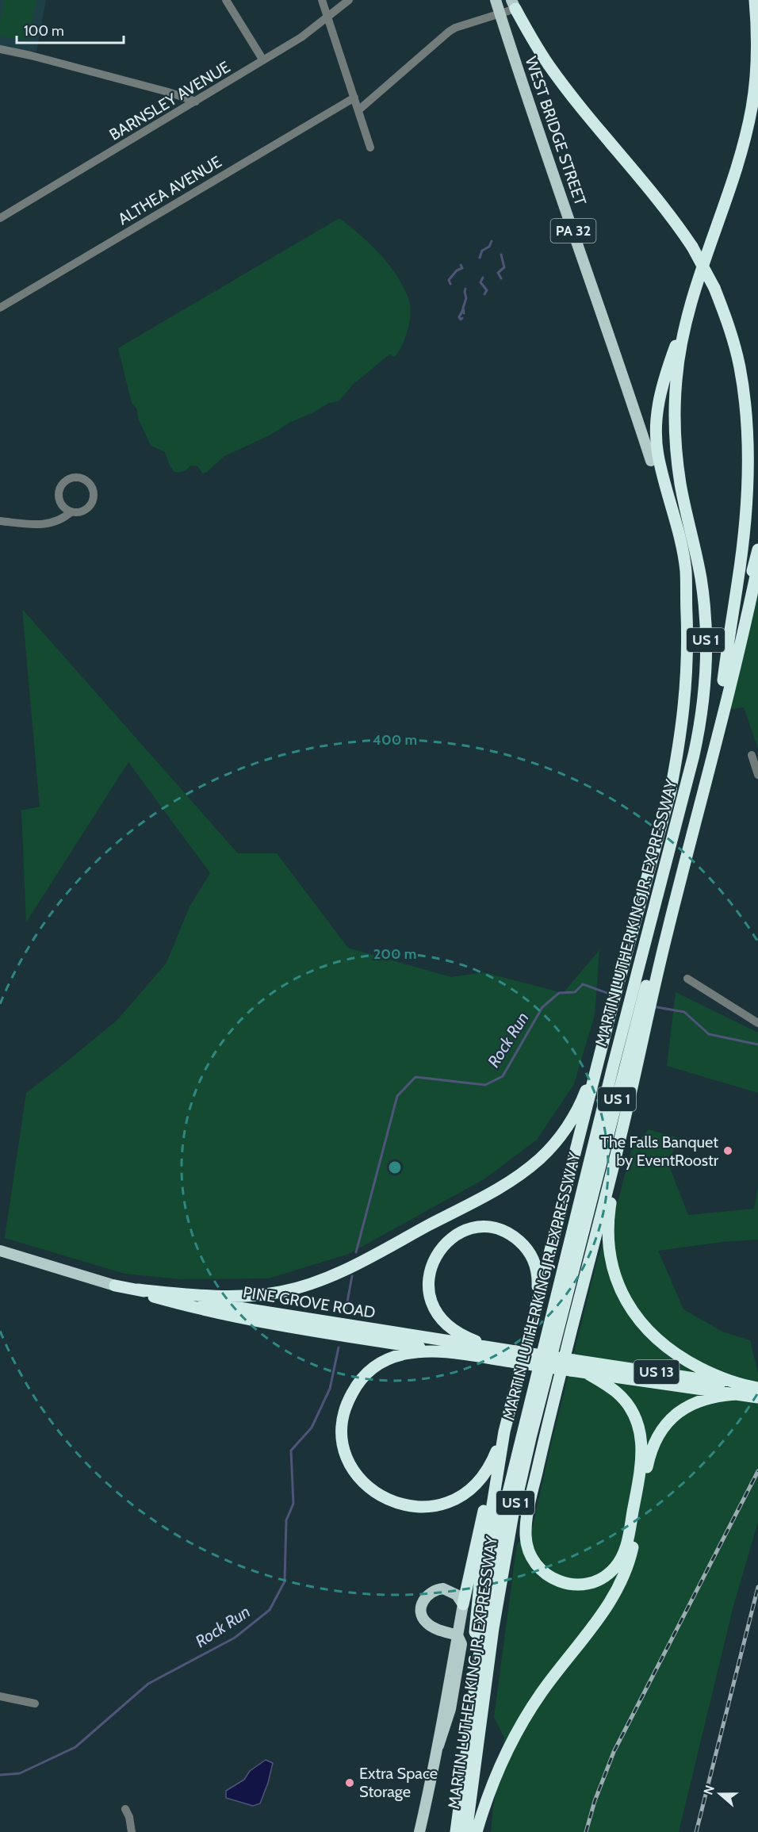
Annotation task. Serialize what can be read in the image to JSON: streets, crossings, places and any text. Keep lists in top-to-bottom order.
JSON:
{
  "streets": {
    "highway": [
      "US 1",
      "MARTIN LUTHER KING JR. EXPRESSWAY",
      "PINE GROVE ROAD",
      "US 13"
    ],
    "main road": ["WEST BRIDGE STREET", "PA 32"],
    "street": ["BARNSLEY AVENUE", "ALTHEA AVENUE"]
  },
  "crossings": [
    ["PINE GROVE ROAD", "US 13"]
  ],
  "water": ["Rock Run"],
  "places": ["The Falls Banquet by EventRoostr", "Extra Space Storage"],
  "scale_bar": "100 m",
  "north": "left",
  "rings": ["400 m", "200 m"]
}
